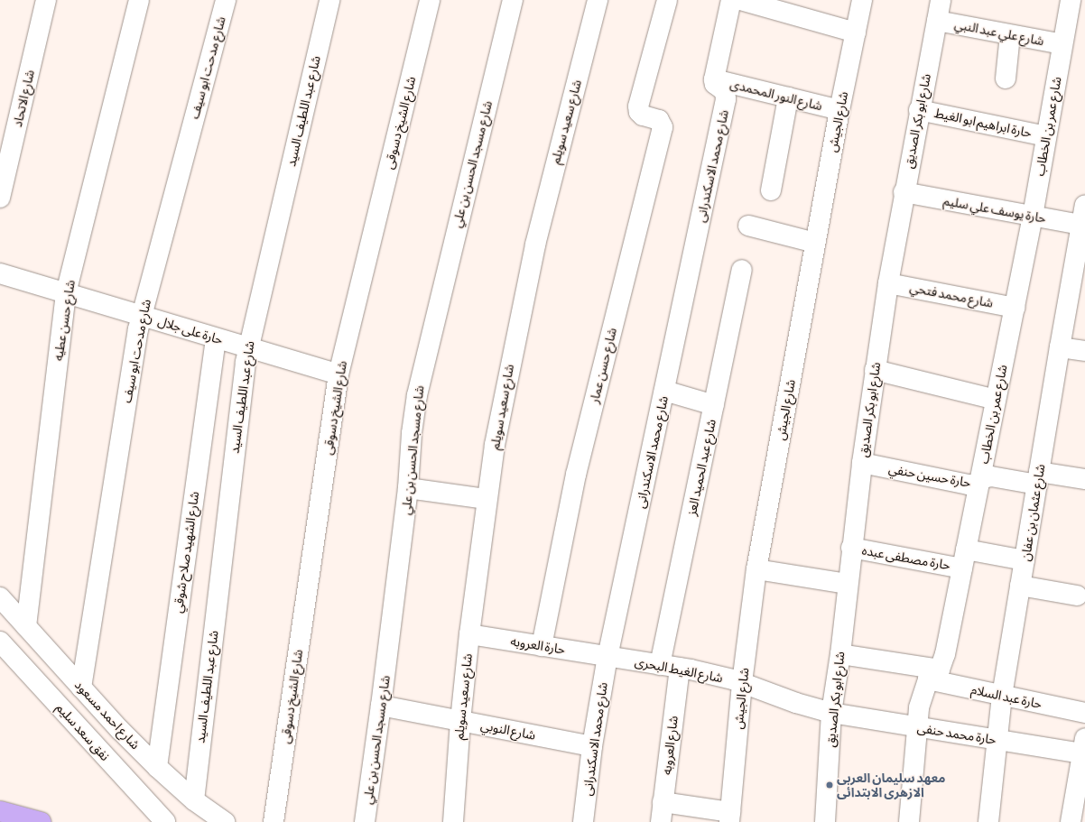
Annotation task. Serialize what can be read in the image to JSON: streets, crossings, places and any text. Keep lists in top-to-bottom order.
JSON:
{
  "streets": {
    "street": [
      "شارع علي عبد النبي",
      "شارع مدحت ابو سيف",
      "شارع النور المحمدى",
      "شارع الاتحاد",
      "شارع عبد اللطيف السيد",
      "شارع ابو بكر الصديق",
      "شارع سعيد سويلم",
      "شارع الجيش",
      "شارع الشيخ دسوقى",
      "حارة ابراهيم ابو الغيط",
      "شارع عمر بن الخطاب",
      "شارع مسجد الحسن بن علي",
      "شارع محمد الاسكندرانى",
      "حارة يوسف علي سليم",
      "شارع محمد فتحي",
      "شارع حسن عطيه",
      "حارة على جلال",
      "شارع حسن عمار",
      "شارع عبد الحميد العز",
      "حارة حسين حنفي",
      "شارع عثمان بن عفان",
      "شارع الشهيد صلاح شوقي",
      "حارة مصطفى عبده",
      "حارة العروبه",
      "شارع الغيط البحرى",
      "حارة عبد السلام",
      "شارع احمد مسعود",
      "شارع النوبي",
      "نفق سعد سليم",
      "حارة محمد حنفى",
      "شارع العروبه"
    ]
  },
  "crossings": [
    ["شارع علي عبد النبي", "شارع ابو بكر الصديق"],
    ["شارع علي عبد النبي", "شارع عمر بن الخطاب"],
    ["شارع مدحت ابو سيف", "حارة على جلال"],
    ["شارع مدحت ابو سيف", "شارع احمد مسعود"],
    ["شارع النور المحمدى", "شارع الجيش"],
    ["شارع النور المحمدى", "شارع محمد الاسكندرانى"],
    ["شارع عبد اللطيف السيد", "حارة على جلال"],
    ["شارع عبد اللطيف السيد", "شارع احمد مسعود"],
    ["شارع ابو بكر الصديق", "حارة ابراهيم ابو الغيط"],
    ["شارع ابو بكر الصديق", "حارة يوسف علي سليم"],
    ["شارع ابو بكر الصديق", "شارع محمد فتحي"],
    ["شارع ابو بكر الصديق", "حارة حسين حنفي"],
    ["شارع ابو بكر الصديق", "حارة مصطفى عبده"],
    ["شارع ابو بكر الصديق", "شارع الغيط البحرى"],
    ["شارع ابو بكر الصديق", "حارة عبد السلام"],
    ["شارع ابو بكر الصديق", "حارة محمد حنفى"],
    ["شارع سعيد سويلم", "حارة العروبه"],
    ["شارع سعيد سويلم", "شارع النوبي"],
    ["شارع الجيش", "شارع الغيط البحرى"],
    ["شارع الشيخ دسوقى", "حارة على جلال"],
    ["حارة ابراهيم ابو الغيط", "شارع عمر بن الخطاب"],
    ["شارع عمر بن الخطاب", "حارة يوسف علي سليم"],
    ["شارع عمر بن الخطاب", "شارع محمد فتحي"],
    ["شارع عمر بن الخطاب", "حارة حسين حنفي"],
    ["شارع عمر بن الخطاب", "حارة مصطفى عبده"],
    ["شارع عمر بن الخطاب", "حارة عبد السلام"],
    ["شارع عمر بن الخطاب", "حارة محمد حنفى"],
    ["شارع مسجد الحسن بن علي", "شارع النوبي"],
    ["شارع محمد الاسكندرانى", "حارة العروبه"],
    ["شارع محمد الاسكندرانى", "شارع الغيط البحرى"],
    ["شارع محمد الاسكندرانى", "شارع النوبي"],
    ["حارة يوسف علي سليم", "شارع عثمان بن عفان"],
    ["شارع حسن عطيه", "حارة على جلال"],
    ["شارع حسن عطيه", "شارع احمد مسعود"],
    ["حارة على جلال", "شارع الشهيد صلاح شوقي"],
    ["شارع حسن عمار", "حارة العروبه"],
    ["شارع عبد الحميد العز", "شارع الغيط البحرى"],
    ["حارة حسين حنفي", "شارع عثمان بن عفان"],
    ["شارع عثمان بن عفان", "حارة مصطفى عبده"],
    ["شارع عثمان بن عفان", "حارة عبد السلام"],
    ["شارع عثمان بن عفان", "حارة محمد حنفى"],
    ["شارع الشهيد صلاح شوقي", "شارع احمد مسعود"],
    ["حارة العروبه", "شارع الغيط البحرى"],
    ["شارع الغيط البحرى", "حارة محمد حنفى"],
    ["شارع الغيط البحرى", "شارع العروبه"]
  ],
  "places": ["معهد سليمان العربى الازهرى الابتدائى"]
}
